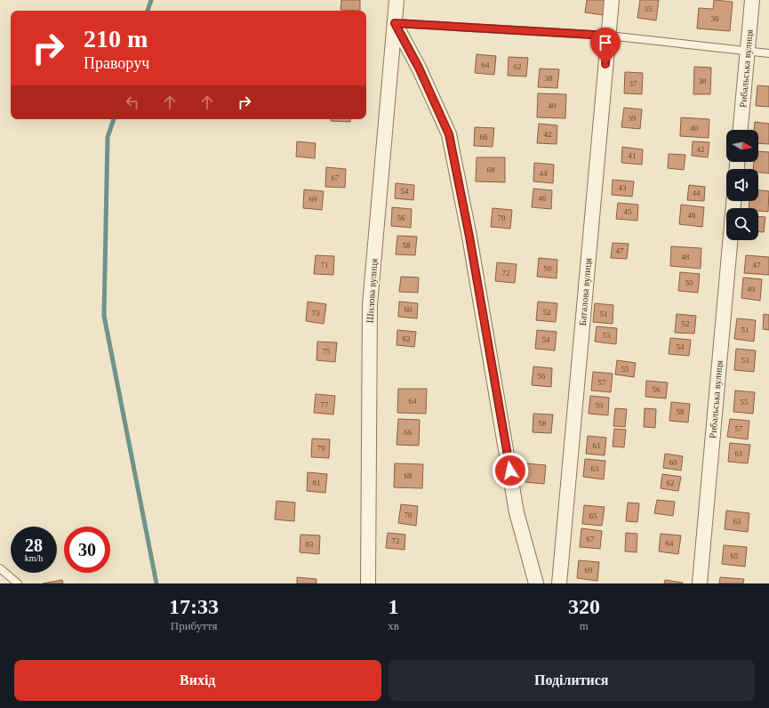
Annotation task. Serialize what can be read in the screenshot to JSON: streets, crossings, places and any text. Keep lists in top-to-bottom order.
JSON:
{
  "streets": {
    "street": ["Рибальська вулиця", "Шилова вулиця", "Баталова вулиця"]
  },
  "house_numbers": [
    "35",
    "36",
    "64",
    "62",
    "38",
    "38",
    "37",
    "40",
    "39",
    "40",
    "42",
    "66",
    "42",
    "41",
    "68",
    "44",
    "67",
    "43",
    "54",
    "44",
    "46",
    "69",
    "45",
    "46",
    "56",
    "70",
    "58",
    "47",
    "48",
    "71",
    "47",
    "50",
    "72",
    "50",
    "49",
    "60",
    "52",
    "73",
    "51",
    "52",
    "51",
    "53",
    "62",
    "54",
    "54",
    "75",
    "53",
    "55",
    "56",
    "57",
    "56",
    "64",
    "55",
    "77",
    "59",
    "58",
    "58",
    "57",
    "66",
    "61",
    "79",
    "61",
    "60",
    "63",
    "68",
    "81",
    "62",
    "70",
    "65",
    "63",
    "67",
    "72",
    "64",
    "83",
    "65",
    "69"
  ],
  "north": "right",
  "page": {
    "turn": ["210 m", "Праворуч"],
    "speed": "28 km/h",
    "limit": "30",
    "eta": [
      "17:33",
      "Прибуття",
      "1",
      "хв",
      "320",
      "m"
    ],
    "buttons": ["Вихід", "Поділитися"]
  }
}
